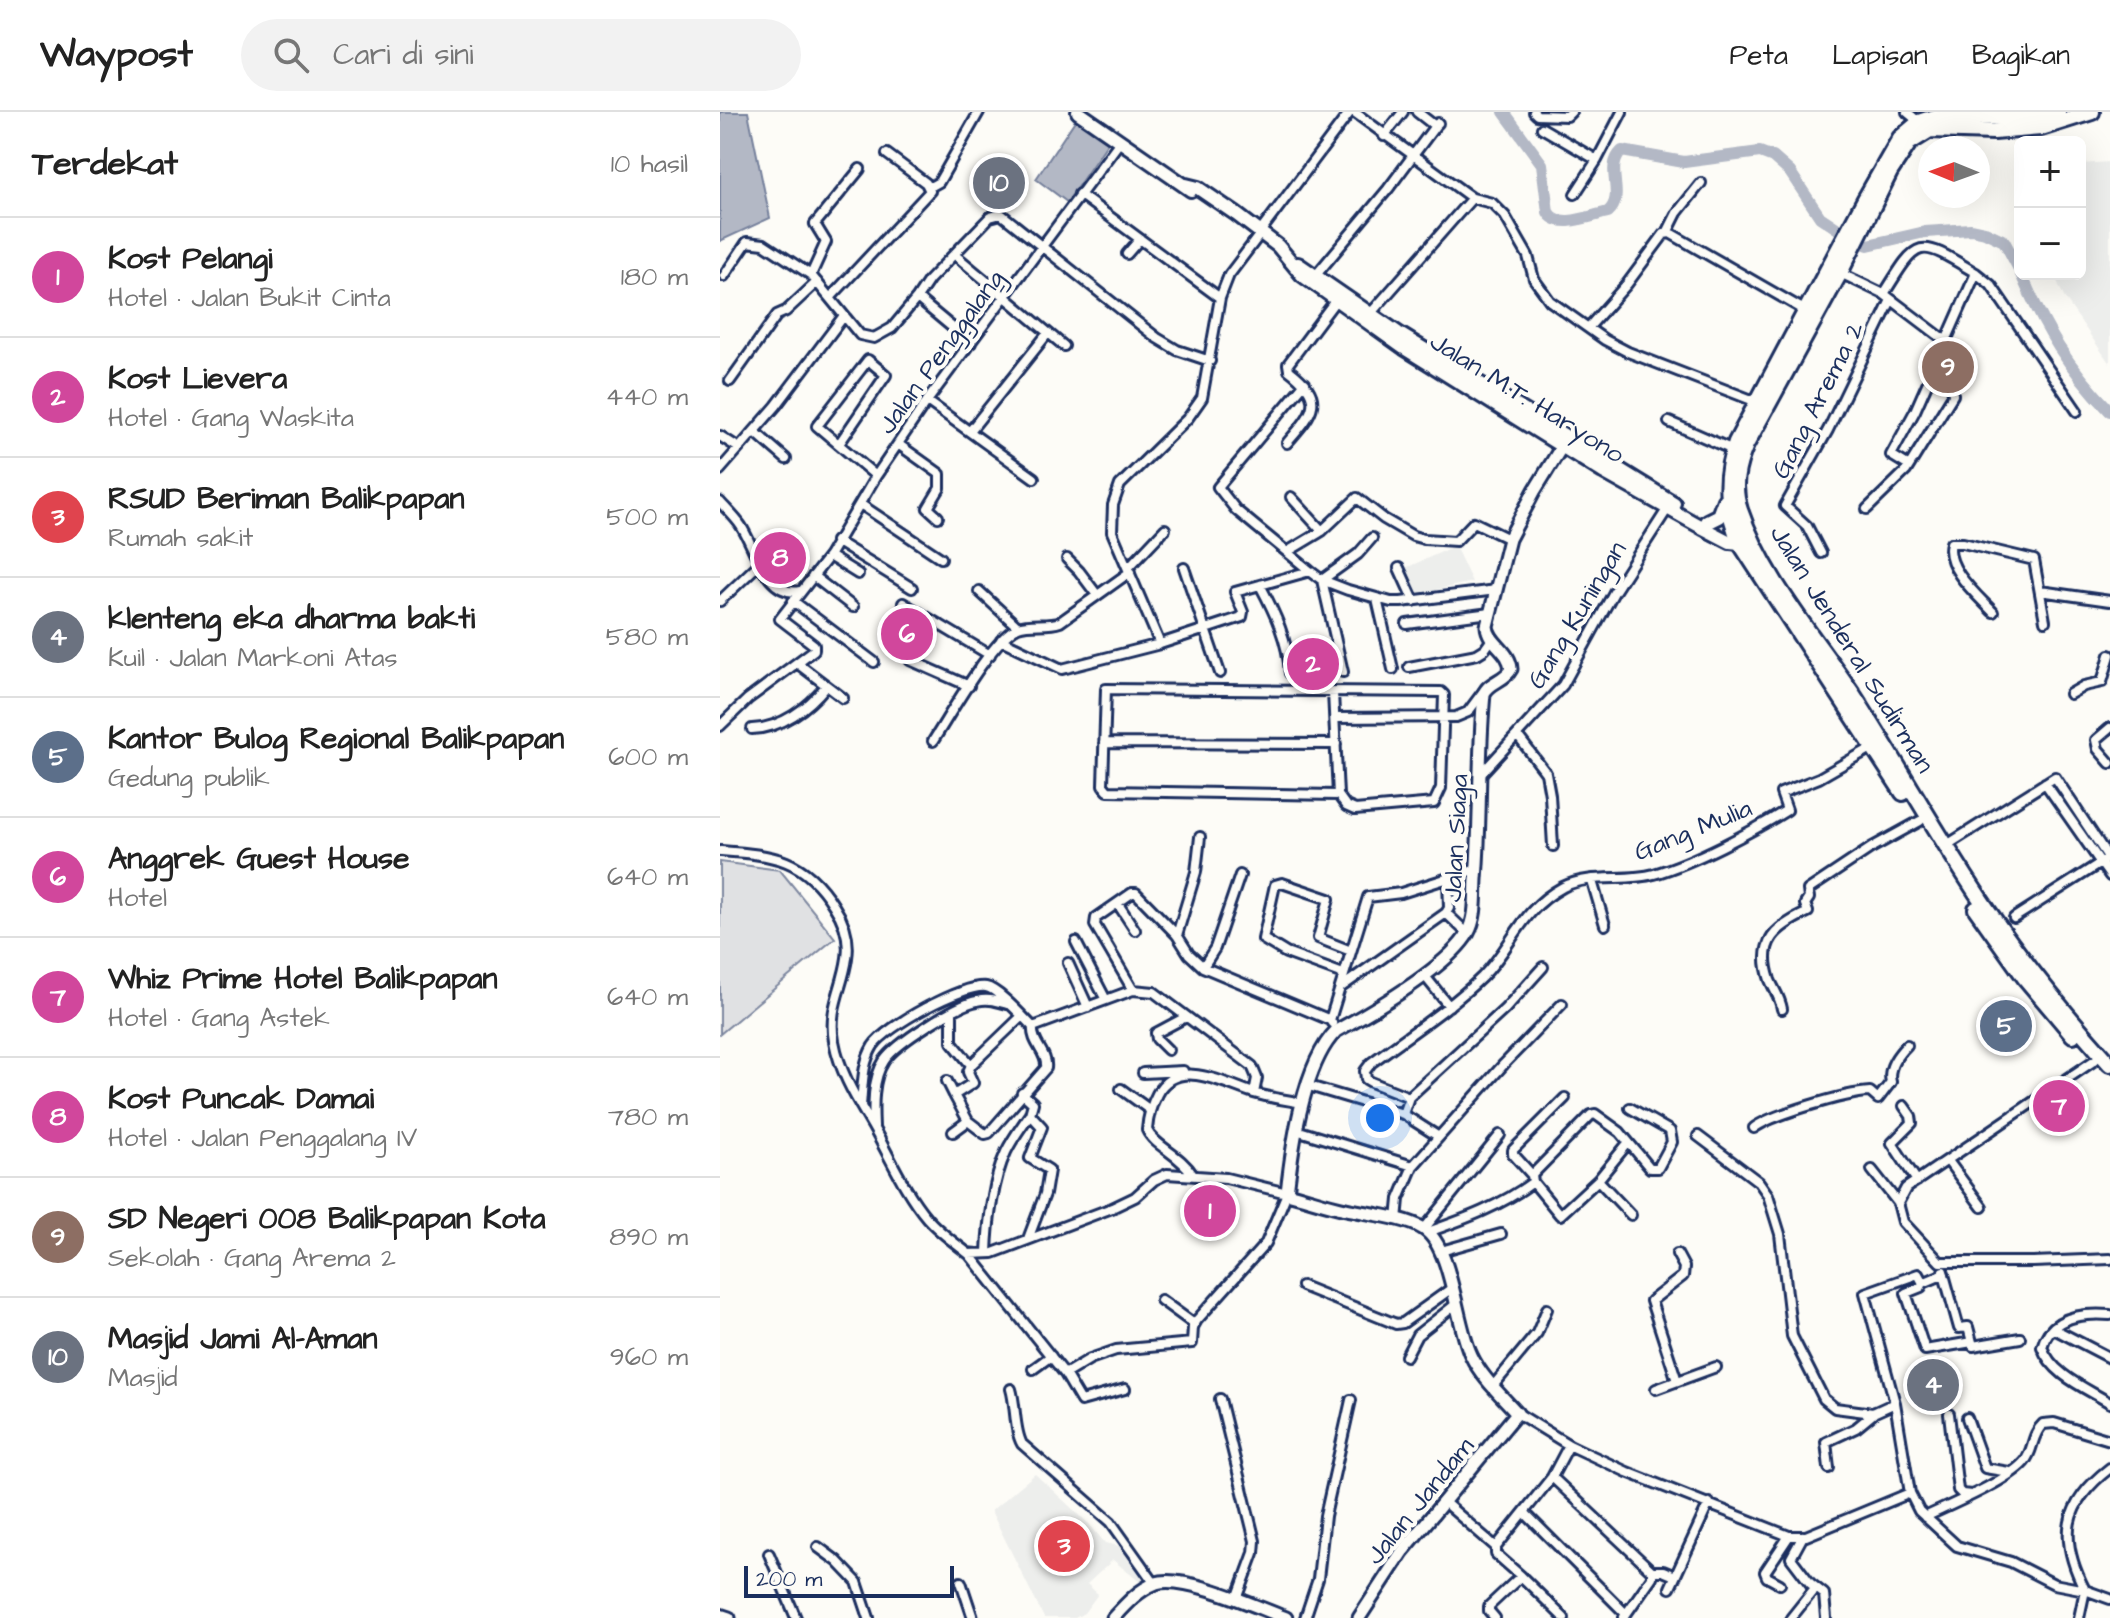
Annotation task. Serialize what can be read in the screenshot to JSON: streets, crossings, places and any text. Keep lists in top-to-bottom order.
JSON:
{
  "streets": {
    "highway": ["Jalan Jenderal Sudirman"],
    "main road": ["Jalan M.T. Haryono"],
    "street": [
      "Jalan Penggalang",
      "Gang Arema 2",
      "Gang Kuningan",
      "Gang Mulia",
      "Jalan Siaga",
      "Jalan Jandam"
    ]
  },
  "crossings": [
    ["Jalan Penggalang", "Jalan M.T. Haryono"],
    ["Jalan M.T. Haryono", "Gang Kuningan"],
    ["Jalan M.T. Haryono", "Jalan Jenderal Sudirman"],
    ["Gang Arema 2", "Jalan Jenderal Sudirman"],
    ["Gang Kuningan", "Jalan Siaga"],
    ["Jalan Jenderal Sudirman", "Gang Mulia"]
  ],
  "scale_bar": "200 m",
  "north": "left",
  "page": {
    "header": "Waypost",
    "search": "Cari di sini",
    "nav": ["Peta", "Lapisan", "Bagikan"],
    "heading": ["Terdekat", "10 hasil"],
    "map_buttons": ["+", "−"],
    "pins": [
      "10",
      "9",
      "8",
      "6",
      "2",
      "5",
      "7",
      "1",
      "4",
      "3"
    ],
    "list": [
      {
        "mark": "1",
        "name": "Kost Pelangi",
        "note": "Hotel · Jalan Bukit Cinta",
        "value": "180 m"
      },
      {
        "mark": "2",
        "name": "Kost Lievera",
        "note": "Hotel · Gang Waskita",
        "value": "440 m"
      },
      {
        "mark": "3",
        "name": "RSUD Beriman Balikpapan",
        "note": "Rumah sakit",
        "value": "500 m"
      },
      {
        "mark": "4",
        "name": "klenteng eka dharma bakti",
        "note": "Kuil · Jalan Markoni Atas",
        "value": "580 m"
      },
      {
        "mark": "5",
        "name": "Kantor Bulog Regional Balikpapan",
        "note": "Gedung publik",
        "value": "600 m"
      },
      {
        "mark": "6",
        "name": "Anggrek Guest House",
        "note": "Hotel",
        "value": "640 m"
      },
      {
        "mark": "7",
        "name": "Whiz Prime Hotel Balikpapan",
        "note": "Hotel · Gang Astek",
        "value": "640 m"
      },
      {
        "mark": "8",
        "name": "Kost Puncak Damai",
        "note": "Hotel · Jalan Penggalang IV",
        "value": "780 m"
      },
      {
        "mark": "9",
        "name": "SD Negeri 008 Balikpapan Kota",
        "note": "Sekolah · Gang Arema 2",
        "value": "890 m"
      },
      {
        "mark": "10",
        "name": "Masjid Jami Al-Aman",
        "note": "Masjid",
        "value": "960 m"
      }
    ],
    "scale": "200 m"
  }
}
